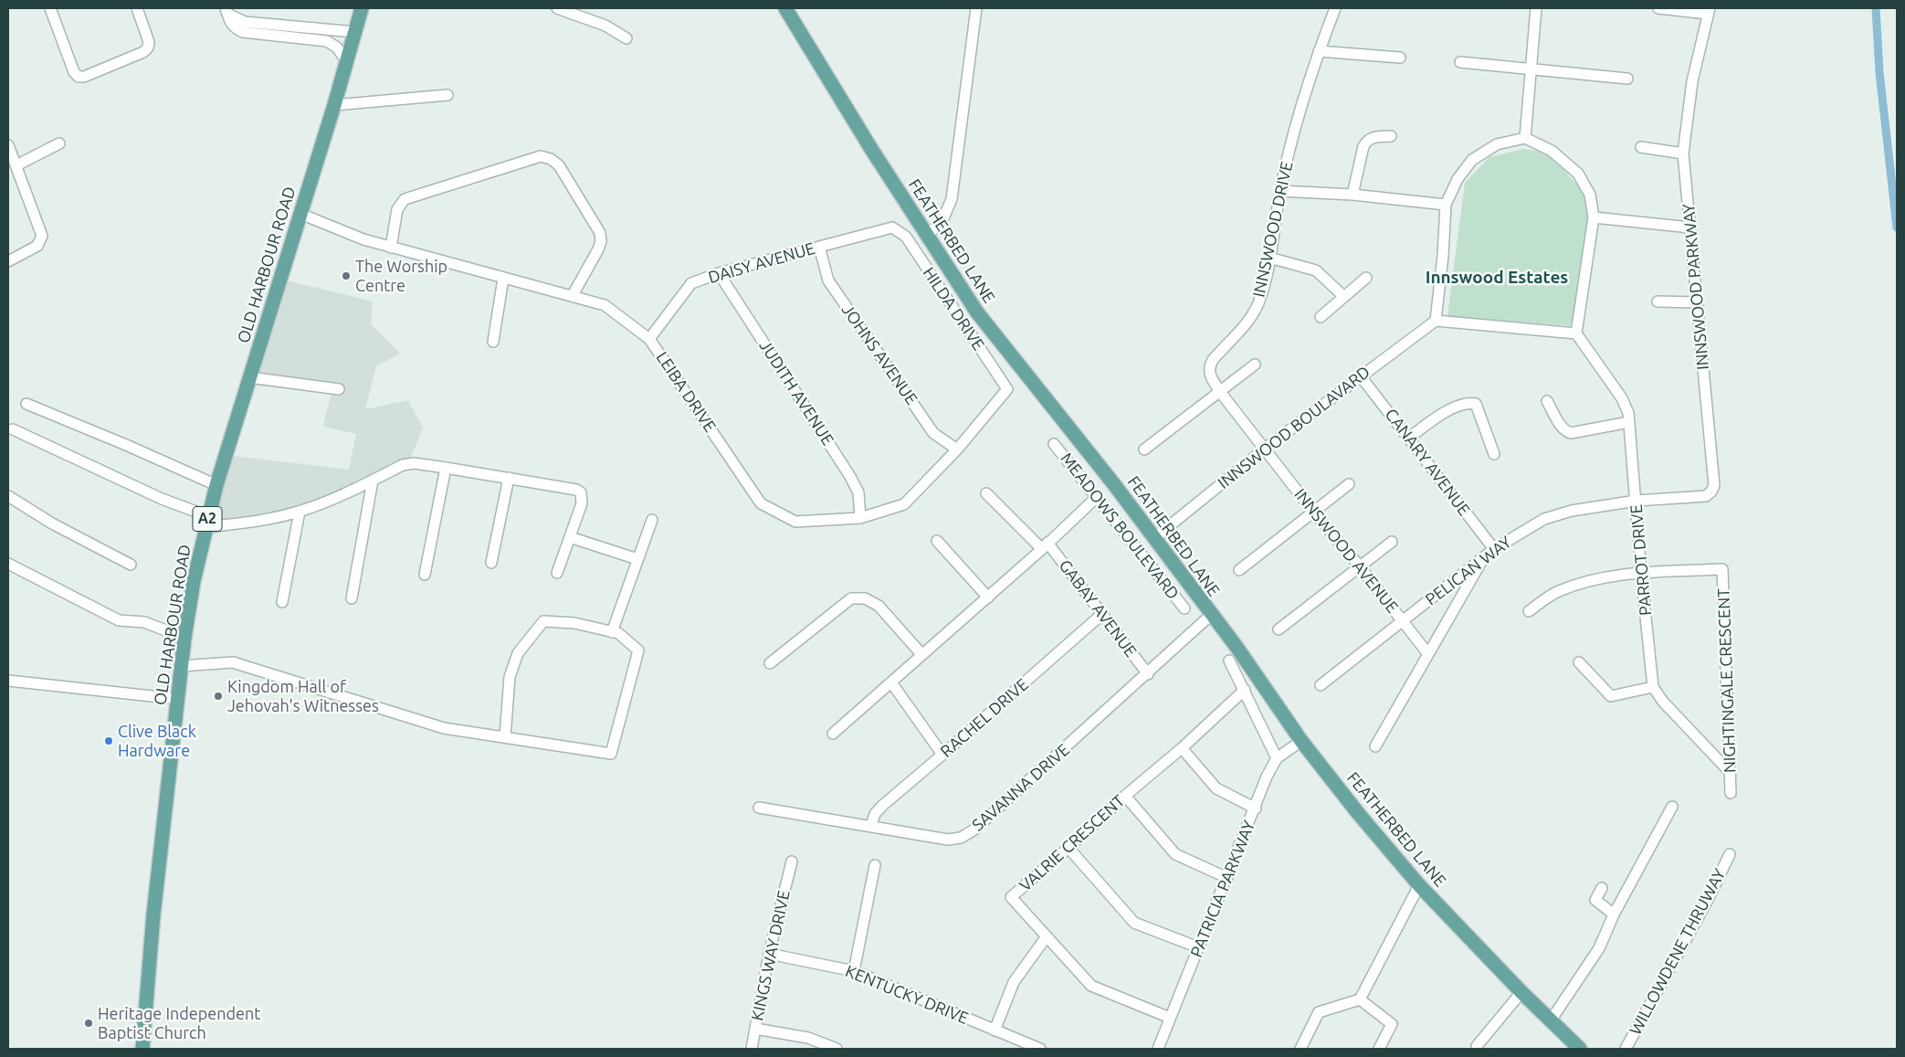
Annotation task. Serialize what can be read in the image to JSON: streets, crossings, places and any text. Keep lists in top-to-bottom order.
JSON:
{
  "streets": {
    "main road": ["FEATHERBED LANE", "OLD HARBOUR ROAD", "A2"],
    "street": [
      "INNSWOOD DRIVE",
      "DAISY AVENUE",
      "INNSWOOD PARKWAY",
      "HILDA DRIVE",
      "JOHNS AVENUE",
      "LEIBA DRIVE",
      "JUDITH AVENUE",
      "INNSWOOD BOULAVARD",
      "CANARY AVENUE",
      "MEADOWS BOULEVARD",
      "INNSWOOD AVENUE",
      "PARROT DRIVE",
      "PELICAN WAY",
      "GABAY AVENUE",
      "NIGHTINGALE CRESCENT",
      "RACHEL DRIVE",
      "SAVANNA DRIVE",
      "VALRIE CRESCENT",
      "PATRICIA PARKWAY",
      "WILLOWDENE THRUWAY",
      "KINGS WAY DRIVE",
      "KENTUCKY DRIVE"
    ]
  },
  "crossings": [
    ["INNSWOOD DRIVE", "INNSWOOD BOULAVARD"],
    ["INNSWOOD DRIVE", "INNSWOOD AVENUE"],
    ["FEATHERBED LANE", "INNSWOOD BOULAVARD"],
    ["FEATHERBED LANE", "SAVANNA DRIVE"],
    ["FEATHERBED LANE", "PATRICIA PARKWAY"],
    ["DAISY AVENUE", "HILDA DRIVE"],
    ["DAISY AVENUE", "JOHNS AVENUE"],
    ["DAISY AVENUE", "LEIBA DRIVE"],
    ["DAISY AVENUE", "JUDITH AVENUE"],
    ["OLD HARBOUR ROAD", "LEIBA DRIVE"],
    ["INNSWOOD PARKWAY", "PARROT DRIVE"],
    ["INNSWOOD PARKWAY", "PELICAN WAY"],
    ["HILDA DRIVE", "LEIBA DRIVE"],
    ["JOHNS AVENUE", "LEIBA DRIVE"],
    ["LEIBA DRIVE", "JUDITH AVENUE"],
    ["INNSWOOD BOULAVARD", "CANARY AVENUE"],
    ["INNSWOOD BOULAVARD", "INNSWOOD AVENUE"],
    ["CANARY AVENUE", "PELICAN WAY"],
    ["INNSWOOD AVENUE", "PELICAN WAY"],
    ["PARROT DRIVE", "PELICAN WAY"],
    ["PARROT DRIVE", "NIGHTINGALE CRESCENT"],
    ["GABAY AVENUE", "RACHEL DRIVE"],
    ["GABAY AVENUE", "SAVANNA DRIVE"],
    ["RACHEL DRIVE", "SAVANNA DRIVE"],
    ["VALRIE CRESCENT", "PATRICIA PARKWAY"],
    ["KINGS WAY DRIVE", "KENTUCKY DRIVE"]
  ],
  "districts": ["Innswood Estates"],
  "places": [
    "The Worship Centre",
    "Kingdom Hall of Jehovah's Witnesses",
    "Clive Black Hardware",
    "Heritage Independent Baptist Church"
  ]
}
